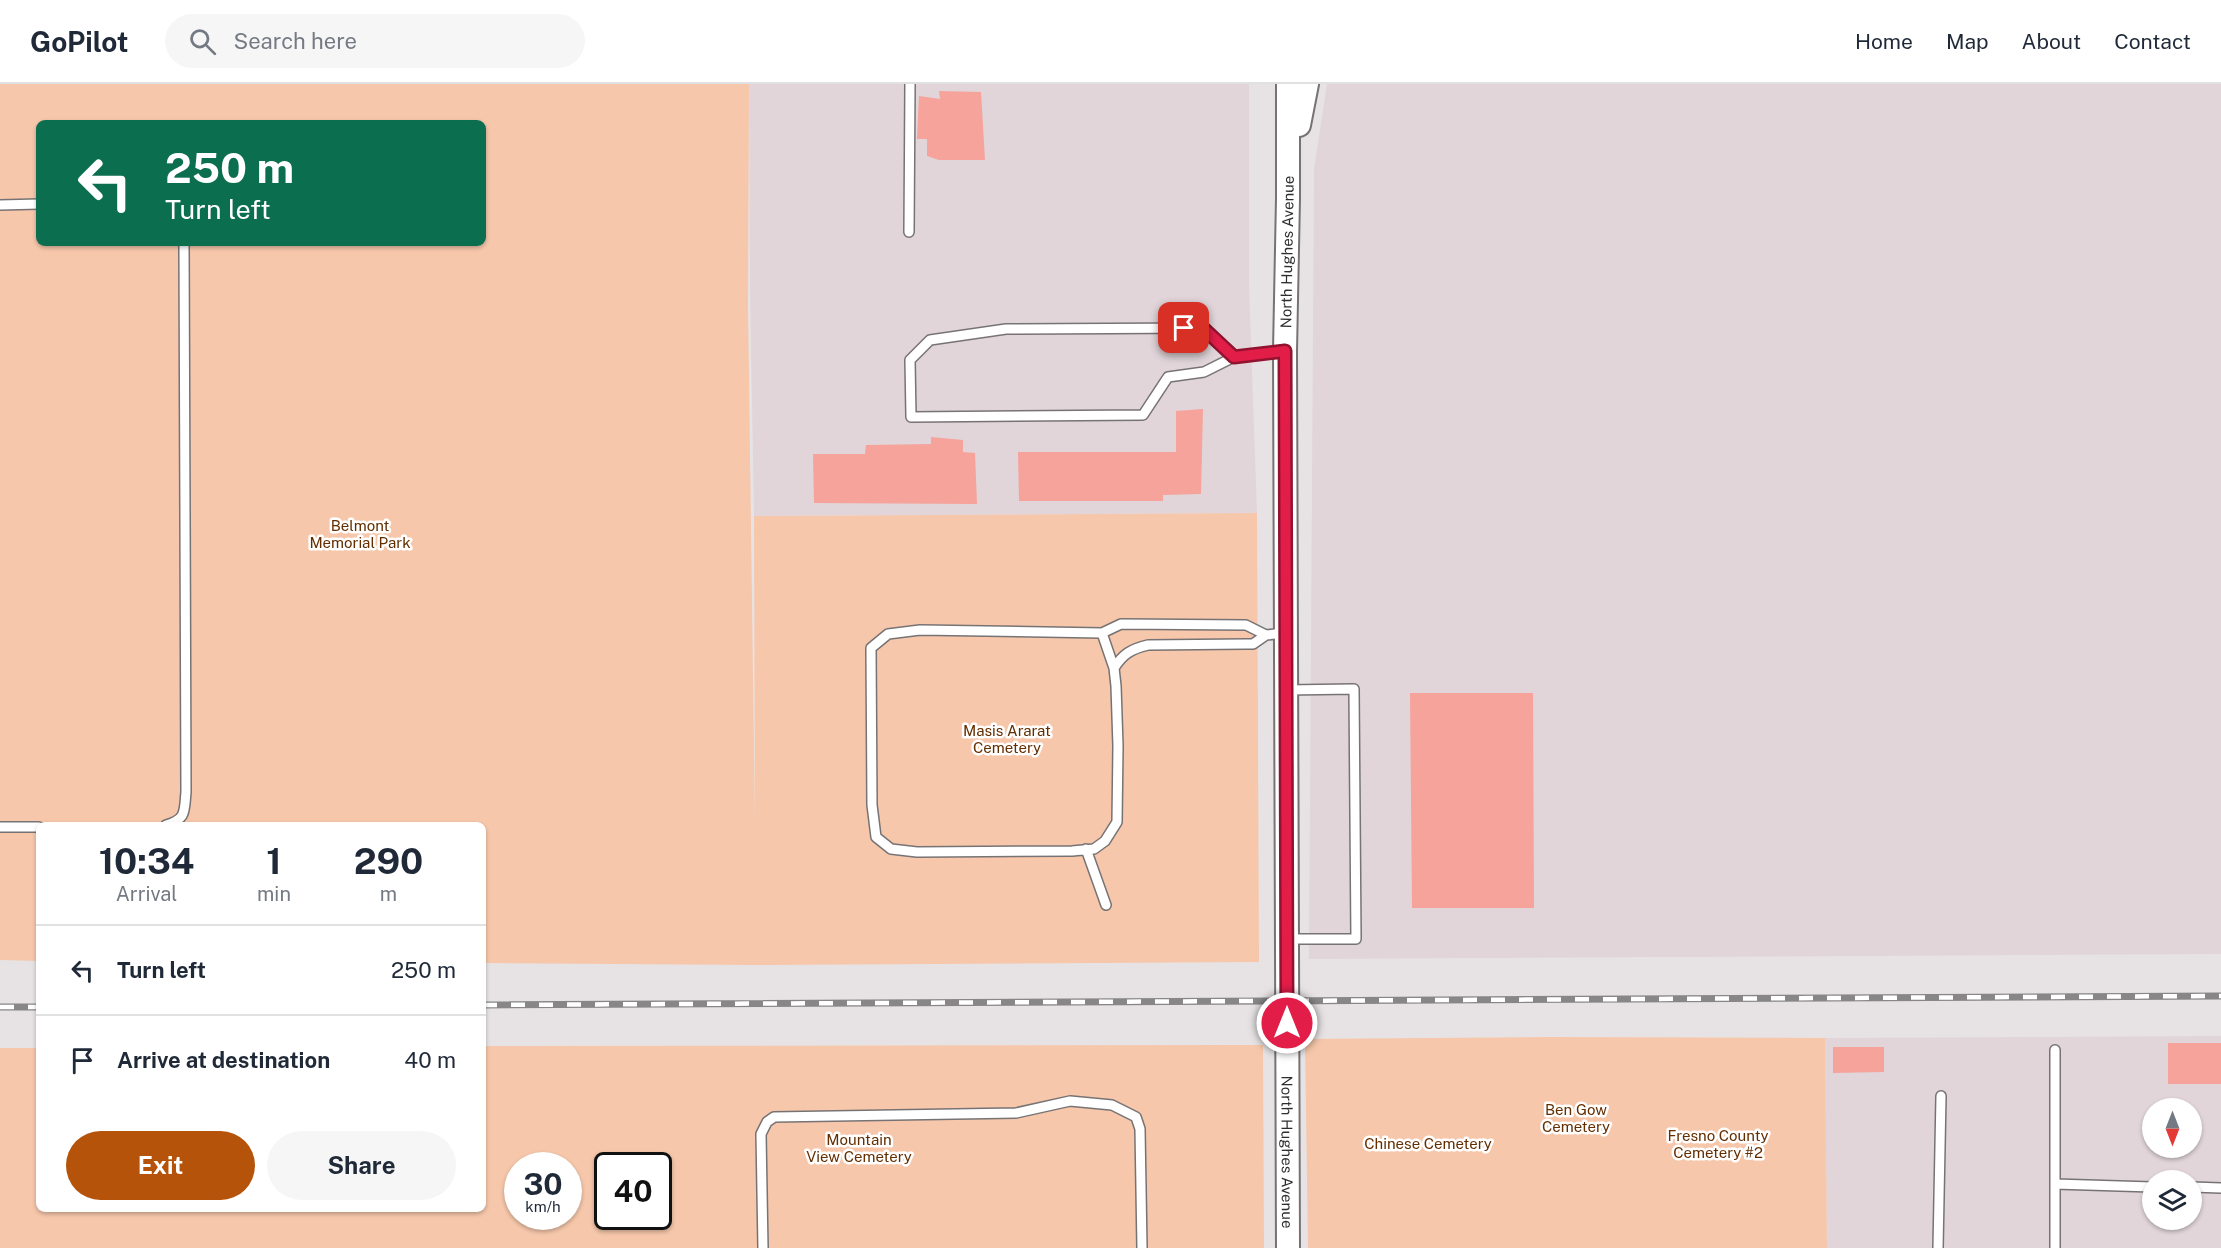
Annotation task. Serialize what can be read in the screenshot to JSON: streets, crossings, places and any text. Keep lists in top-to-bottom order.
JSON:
{
  "streets": {
    "street": ["North Hughes Avenue"]
  },
  "parks": [
    "Belmont Memorial Park",
    "Masis Ararat Cemetery",
    "Ben Gow Cemetery",
    "Fresno County Cemetery #2",
    "Mountain View Cemetery",
    "Chinese Cemetery"
  ],
  "north": "bottom",
  "page": {
    "header": "GoPilot",
    "search": "Search here",
    "nav": [
      "Home",
      "Map",
      "About",
      "Contact"
    ],
    "turn": ["250 m", "Turn left"],
    "eta": [
      "10:34",
      "Arrival",
      "1",
      "min",
      "290",
      "m"
    ],
    "list": [
      {
        "name": "Turn left",
        "value": "250 m"
      },
      {
        "name": "Arrive at destination",
        "value": "40 m"
      }
    ],
    "buttons": ["Exit", "Share"],
    "speed": "30 km/h",
    "limit": "40"
  }
}
